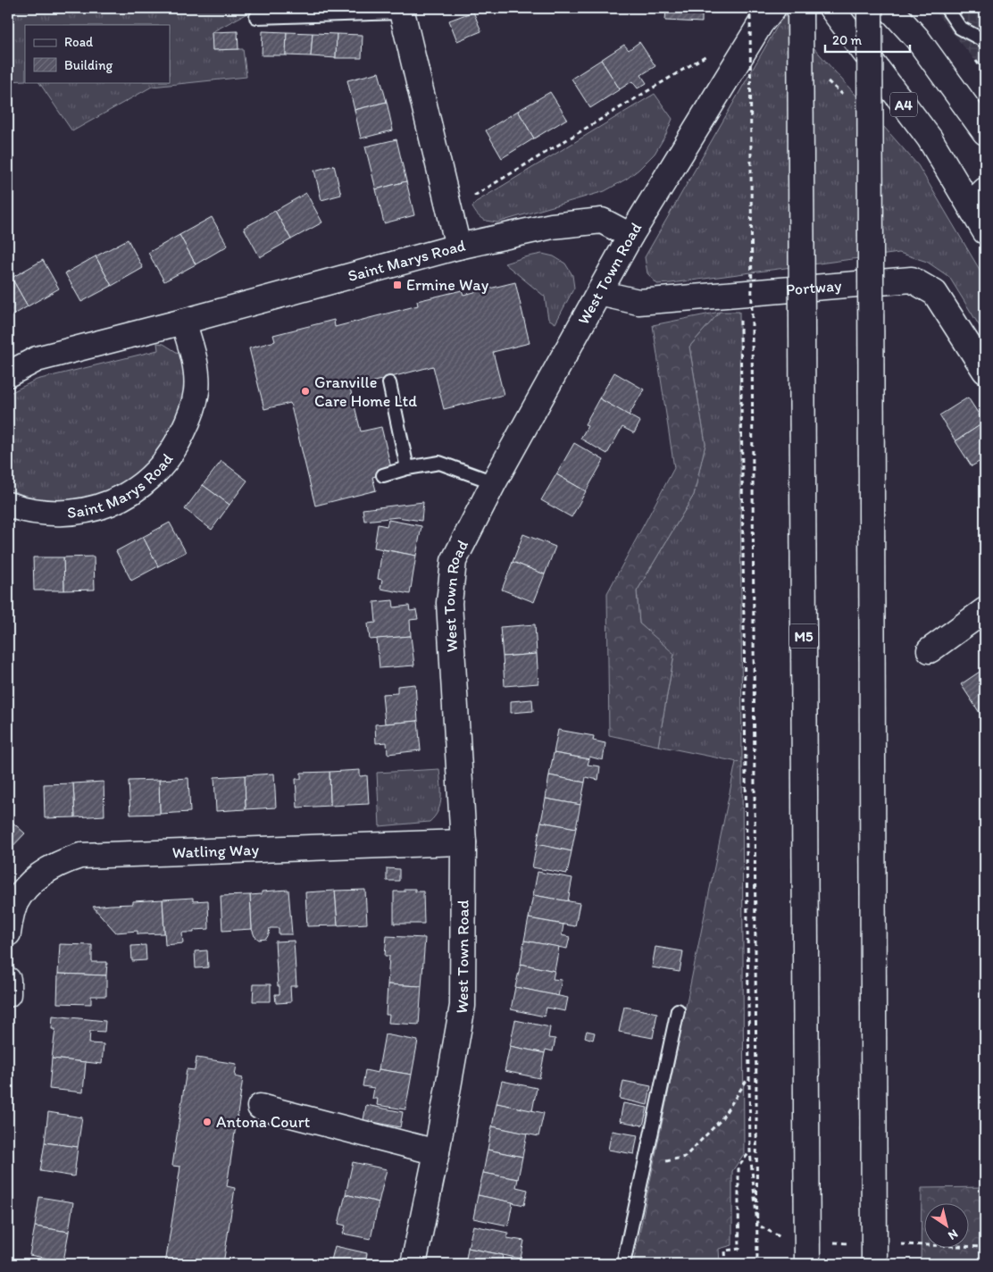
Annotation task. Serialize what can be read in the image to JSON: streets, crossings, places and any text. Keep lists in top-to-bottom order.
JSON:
{
  "streets": {
    "main road": [
      "A4",
      "Saint Marys Road",
      "West Town Road",
      "Portway",
      "M5",
      "Watling Way"
    ]
  },
  "crossings": [
    ["Saint Marys Road", "West Town Road"],
    ["West Town Road", "Portway"],
    ["West Town Road", "Watling Way"]
  ],
  "places": {
    "transit": ["Ermine Way"],
    "other": ["Granville Care Home Ltd", "Antona Court"]
  },
  "legend": ["Road", "Building"],
  "scale_bar": "20 m",
  "north": "bottom right"
}
